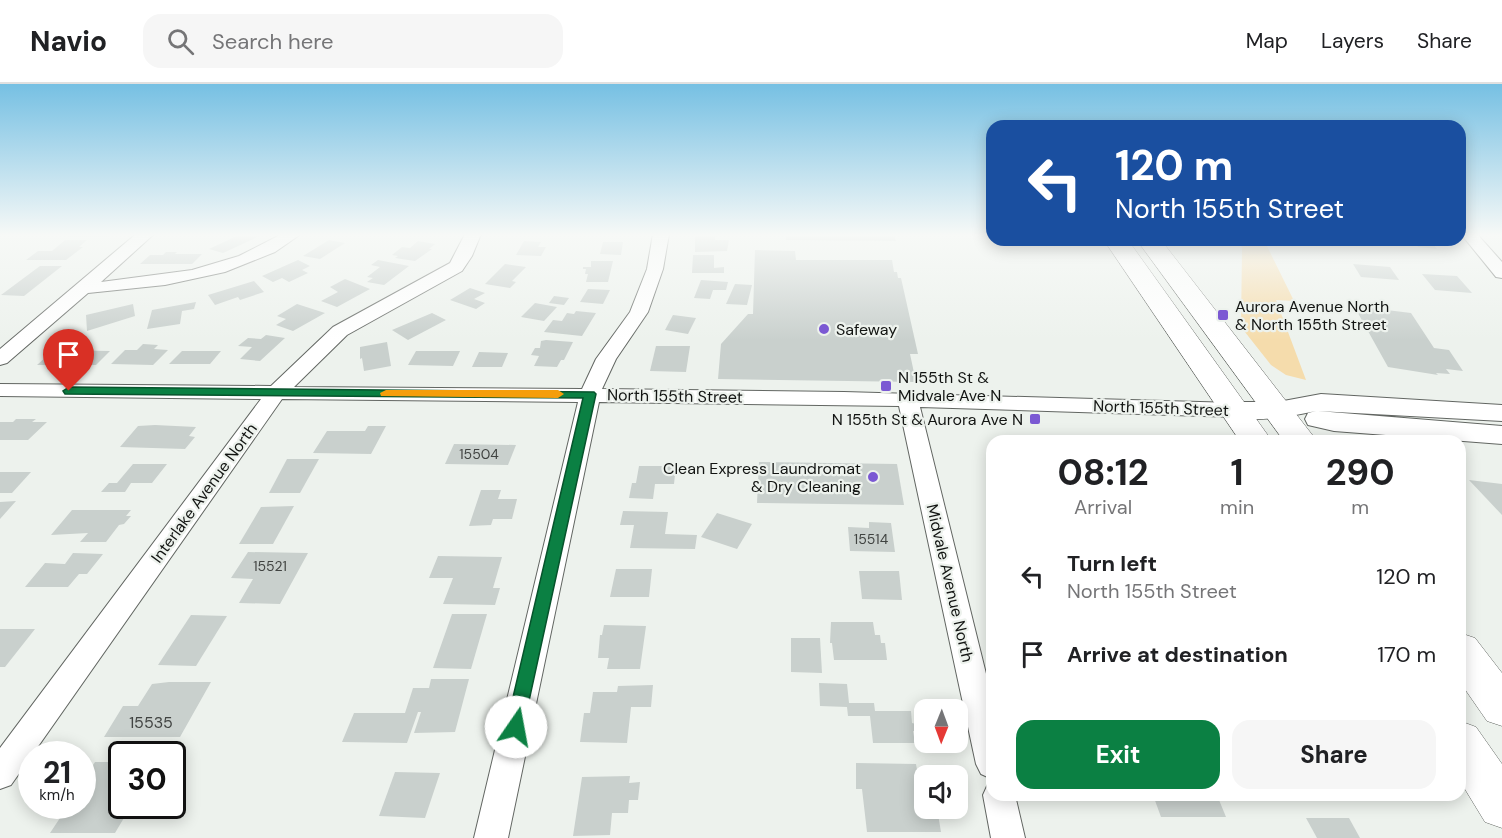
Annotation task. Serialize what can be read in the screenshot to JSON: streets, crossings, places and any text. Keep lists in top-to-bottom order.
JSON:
{
  "streets": {
    "main road": ["North 155th Street"],
    "street": ["Interlake Avenue North", "Midvale Avenue North"]
  },
  "crossings": [
    ["North 155th Street", "Interlake Avenue North"],
    ["North 155th Street", "Midvale Avenue North"]
  ],
  "places": {
    "transit": ["Aurora Avenue North & North 155th Street", "N 155th St & Midvale Ave N", "N 155th St & Aurora Ave N"],
    "other": ["Safeway", "Clean Express Laundromat & Dry Cleaning"]
  },
  "house_numbers": [
    "15504",
    "15514",
    "15521",
    "15535"
  ],
  "north": "bottom",
  "page": {
    "header": "Navio",
    "search": "Search here",
    "nav": ["Map", "Layers", "Share"],
    "turn": ["120 m", "North 155th Street"],
    "eta": [
      "08:12",
      "Arrival",
      "1",
      "min",
      "290",
      "m"
    ],
    "list": [
      {
        "name": "Turn left",
        "note": "North 155th Street",
        "value": "120 m"
      },
      {
        "name": "Arrive at destination",
        "value": "170 m"
      }
    ],
    "buttons": ["Exit", "Share"],
    "speed": "21 km/h",
    "limit": "30"
  }
}
